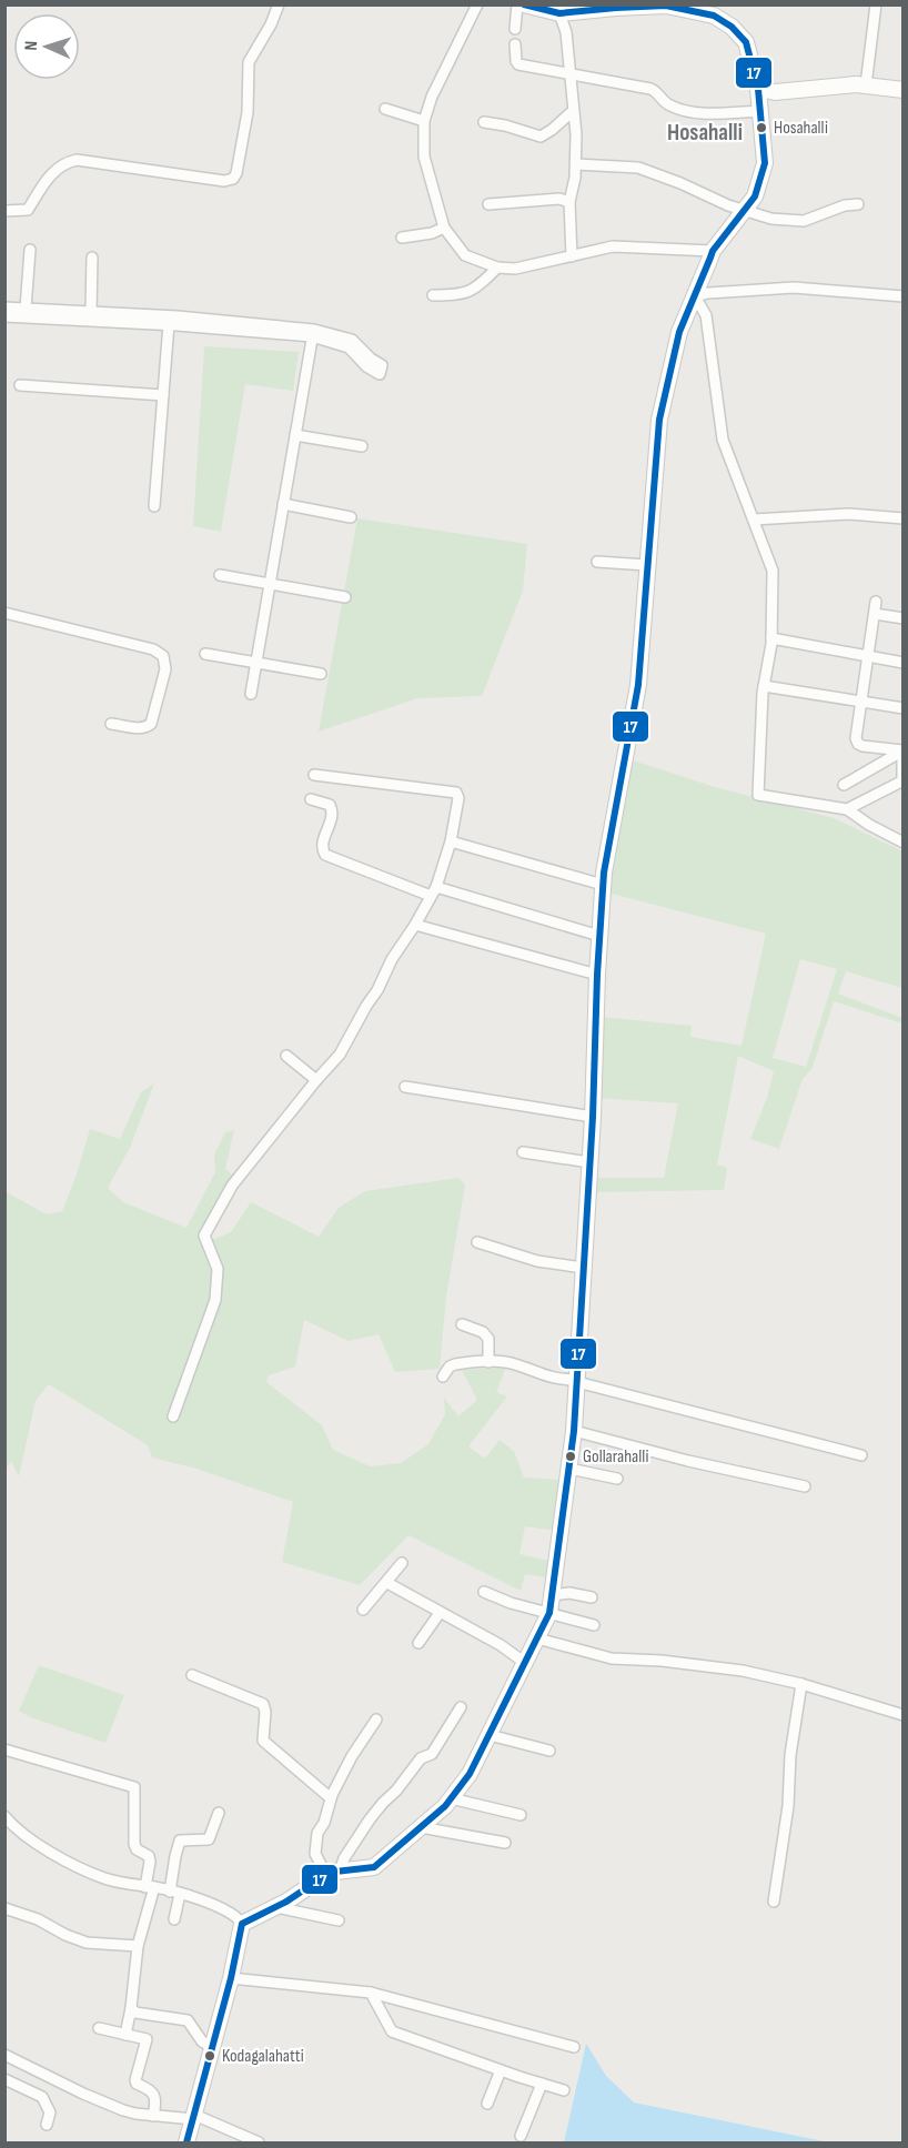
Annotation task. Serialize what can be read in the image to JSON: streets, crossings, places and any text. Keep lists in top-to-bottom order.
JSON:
{
  "districts": ["Hosahalli"],
  "places": ["Hosahalli", "Gollarahalli", "Kodagalahatti"],
  "lines": ["transit line 17"],
  "north": "left"
}
